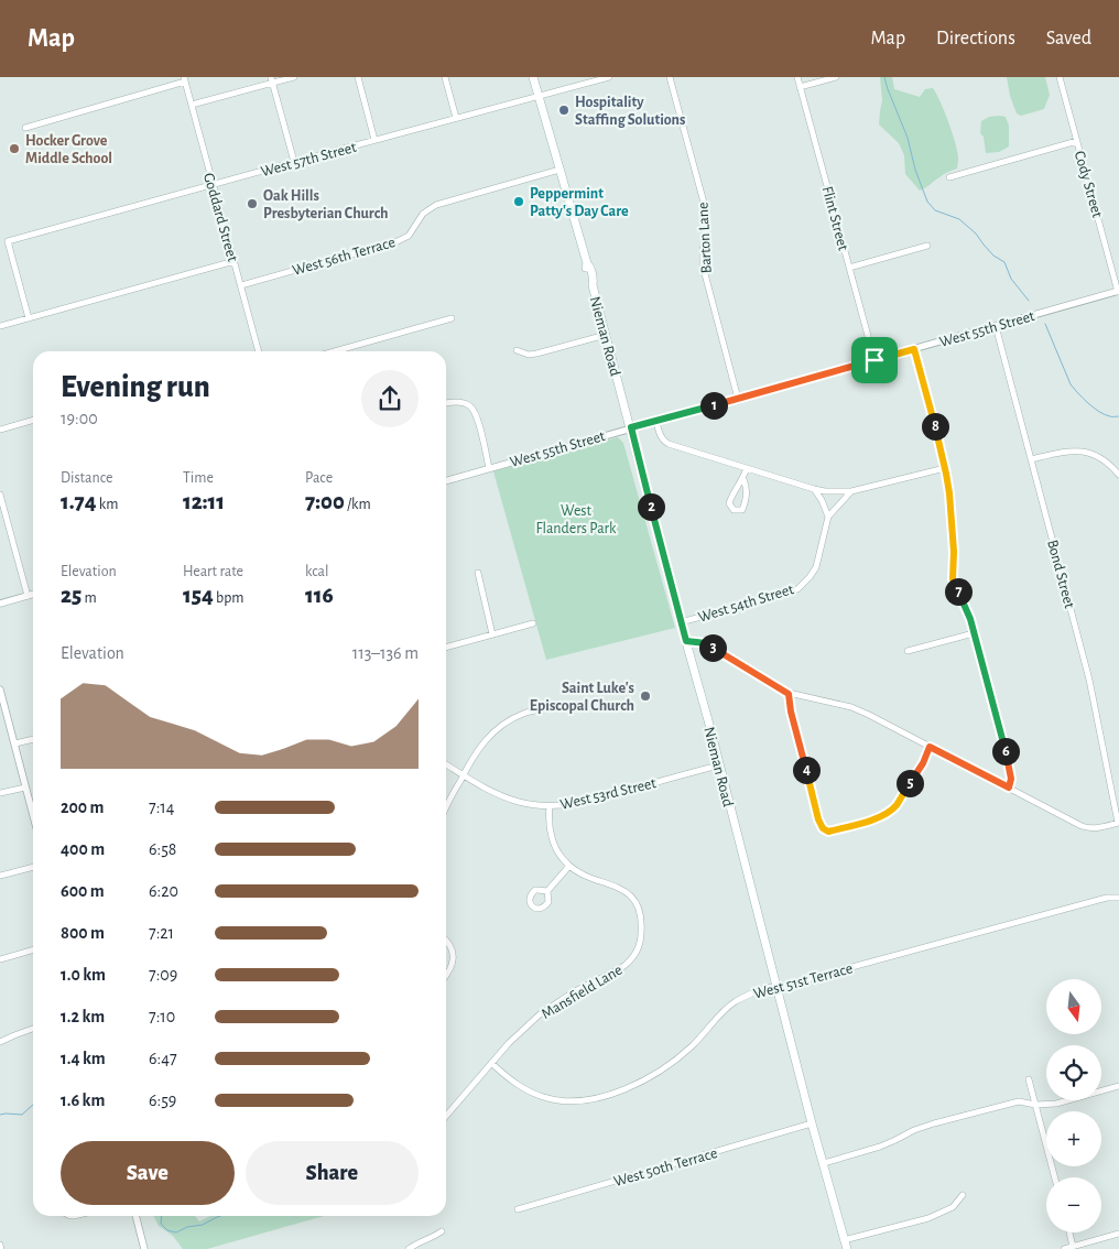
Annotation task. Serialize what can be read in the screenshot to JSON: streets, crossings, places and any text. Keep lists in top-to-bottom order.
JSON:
{
  "streets": {
    "main road": ["Nieman Road"],
    "street": [
      "West 57th Street",
      "Cody Street",
      "Goddard Street",
      "Flint Street",
      "Barton Lane",
      "West 56th Terrace",
      "West 55th Street",
      "Bond Street",
      "West 54th Street",
      "West 53rd Street",
      "West 51st Terrace",
      "Mansfield Lane",
      "West 50th Terrace"
    ]
  },
  "crossings": [
    ["West 57th Street", "Goddard Street"],
    ["West 57th Street", "Nieman Road"],
    ["Cody Street", "West 55th Street"],
    ["Goddard Street", "West 56th Terrace"],
    ["Flint Street", "West 55th Street"],
    ["Barton Lane", "West 55th Street"],
    ["West 56th Terrace", "Nieman Road"],
    ["West 55th Street", "Nieman Road"],
    ["West 55th Street", "Bond Street"],
    ["Nieman Road", "West 54th Street"],
    ["Nieman Road", "West 53rd Street"],
    ["Nieman Road", "West 51st Terrace"],
    ["Nieman Road", "West 50th Terrace"],
    ["West 53rd Street", "Mansfield Lane"],
    ["West 51st Terrace", "Mansfield Lane"]
  ],
  "parks": ["West Flanders Park"],
  "places": [
    "Hospitality Staffing Solutions",
    "Hocker Grove Middle School",
    "Peppermint Patty's Day Care",
    "Oak Hills Presbyterian Church",
    "Saint Luke's Episcopal Church"
  ],
  "north": "bottom",
  "page": {
    "header": "Map",
    "nav": ["Map", "Directions", "Saved"],
    "heading": ["Evening run", "19:00"],
    "pins": [
      "1",
      "8",
      "2",
      "7",
      "3",
      "6",
      "4",
      "5"
    ],
    "stats": [
      ["Distance", "1.74 km"],
      ["Time", "12:11"],
      ["Pace", "7:00 /km"],
      ["Elevation", "25 m"],
      ["Heart rate", "154 bpm"],
      ["kcal", "116"]
    ],
    "chart": ["Elevation", "113–136 m"],
    "list": [
      {
        "name": "200 m",
        "note": "7:14"
      },
      {
        "name": "400 m",
        "note": "6:58"
      },
      {
        "name": "600 m",
        "note": "6:20"
      },
      {
        "name": "800 m",
        "note": "7:21"
      },
      {
        "name": "1.0 km",
        "note": "7:09"
      },
      {
        "name": "1.2 km",
        "note": "7:10"
      },
      {
        "name": "1.4 km",
        "note": "6:47"
      },
      {
        "name": "1.6 km",
        "note": "6:59"
      }
    ],
    "map_buttons": ["+", "−"],
    "buttons": ["Save", "Share"]
  }
}
